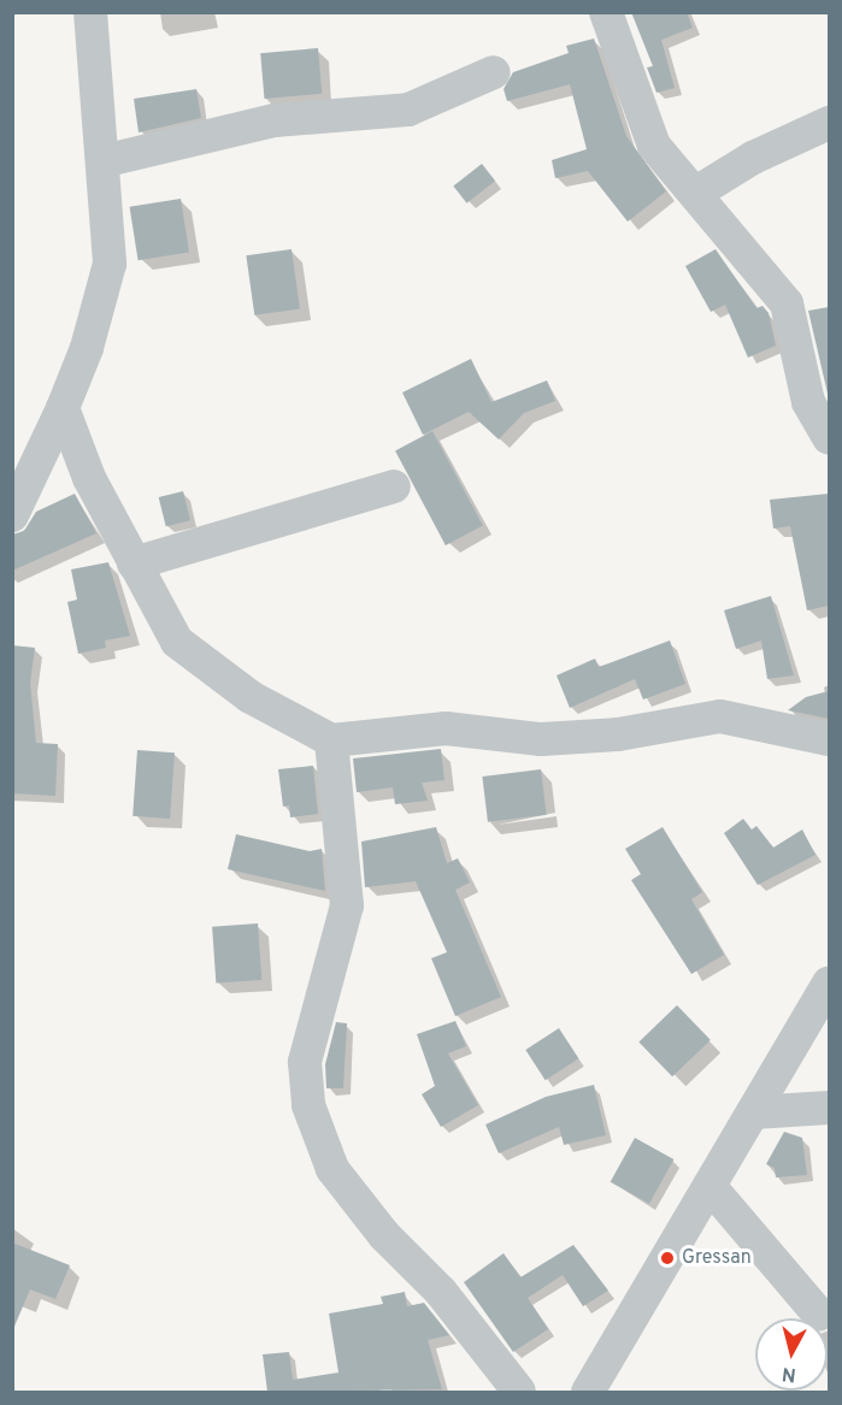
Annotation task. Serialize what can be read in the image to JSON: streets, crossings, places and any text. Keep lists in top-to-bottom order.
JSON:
{
  "places": ["Gressan"],
  "north": "bottom"
}
